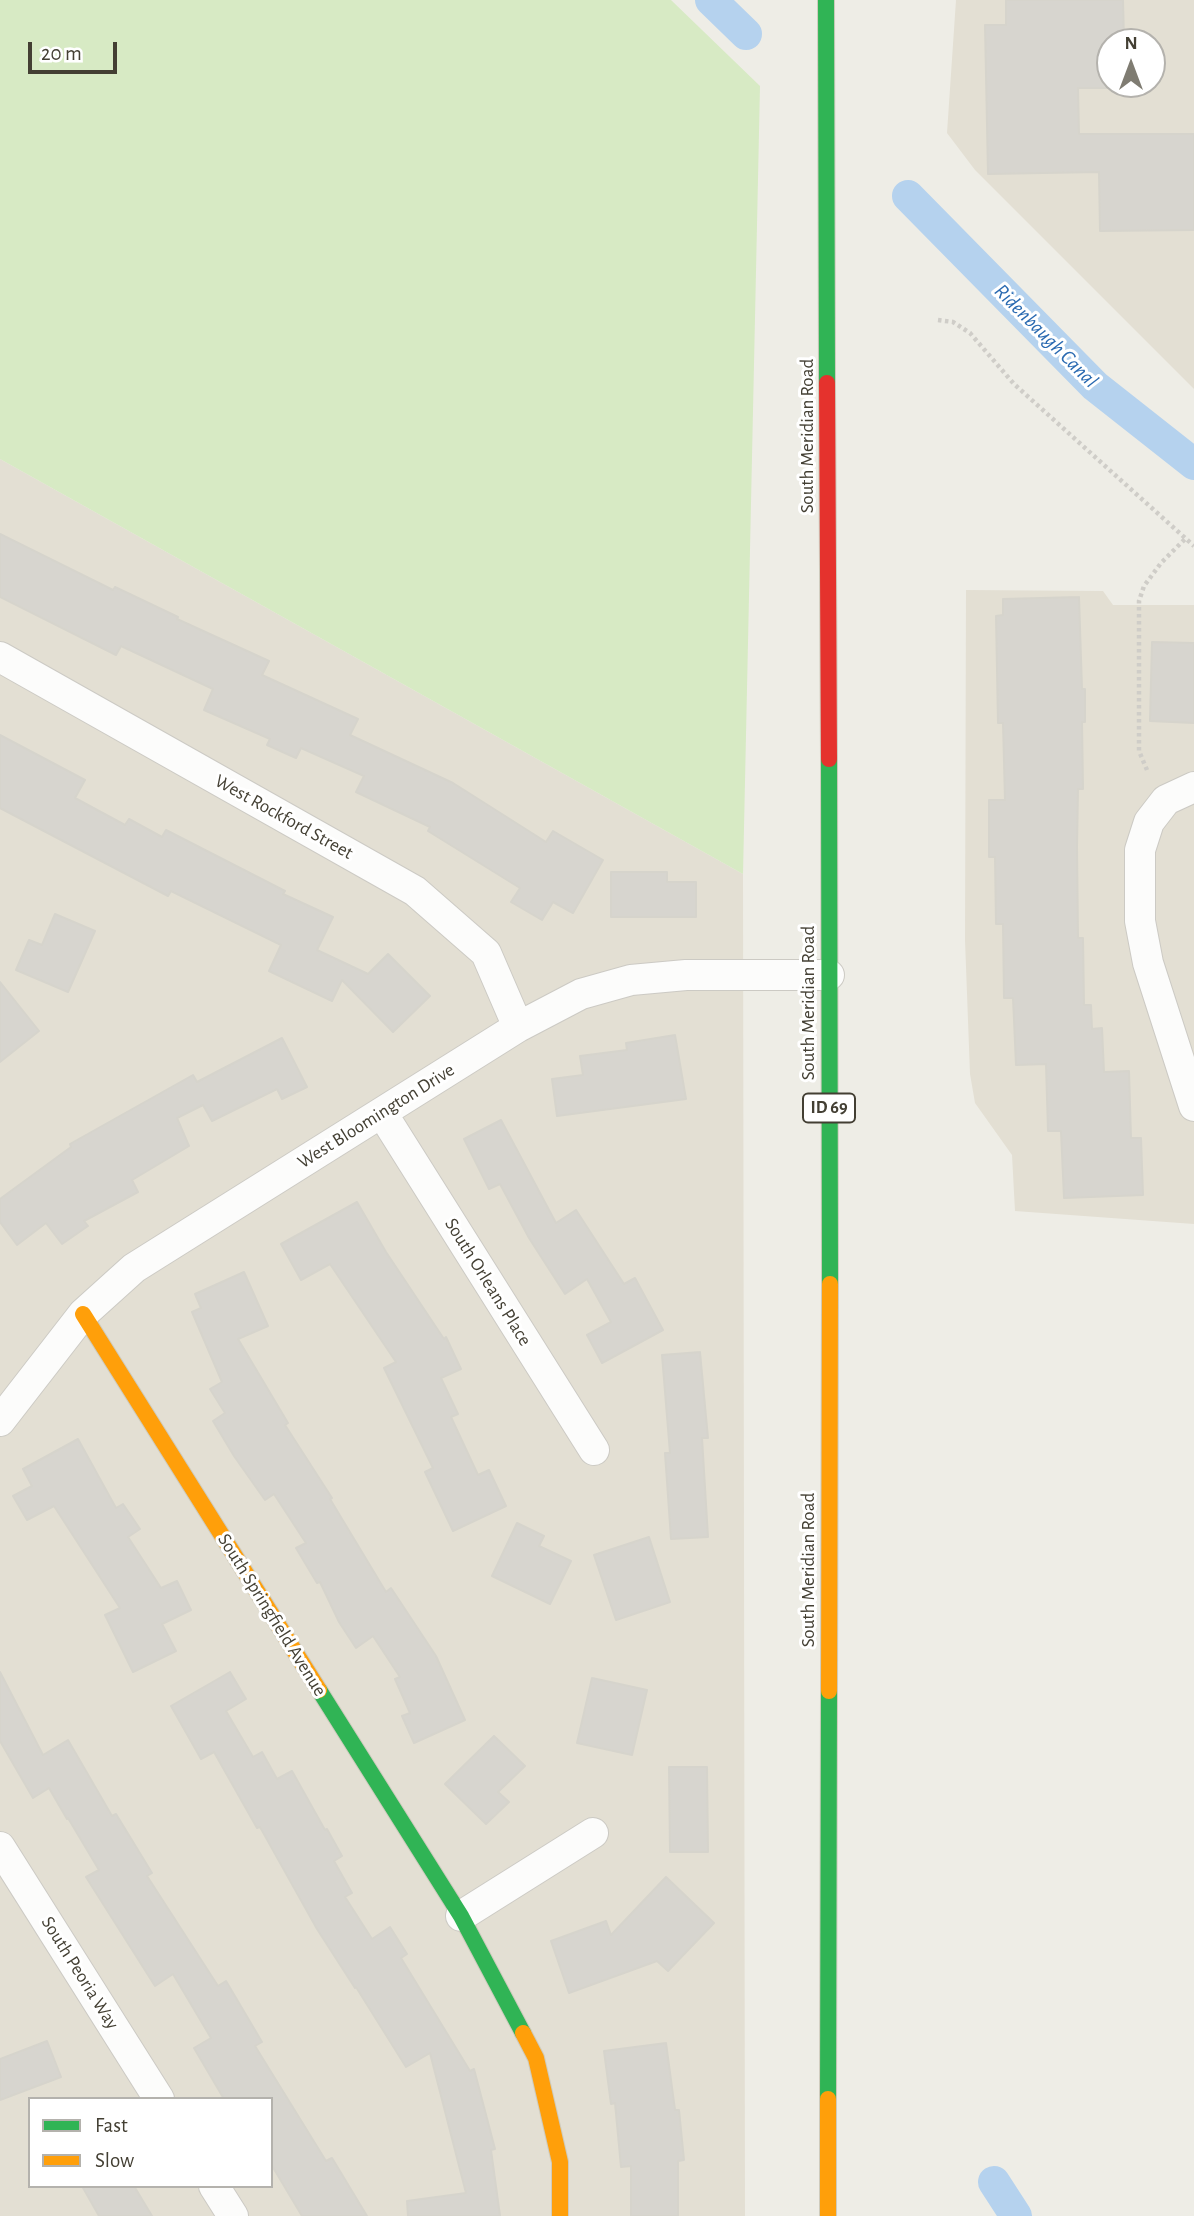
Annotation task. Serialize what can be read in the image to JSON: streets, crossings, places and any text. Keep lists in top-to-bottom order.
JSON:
{
  "streets": {
    "main road": ["South Meridian Road", "ID 69", "South Springfield Avenue"],
    "street": [
      "West Rockford Street",
      "West Bloomington Drive",
      "South Orleans Place",
      "South Peoria Way"
    ]
  },
  "crossings": [
    ["South Meridian Road", "West Bloomington Drive"],
    ["West Rockford Street", "West Bloomington Drive"],
    ["West Bloomington Drive", "South Orleans Place"],
    ["West Bloomington Drive", "South Springfield Avenue"]
  ],
  "water": ["Ridenbaugh Canal"],
  "legend": ["Fast", "Slow"],
  "scale_bar": "20 m",
  "north": "top"
}
